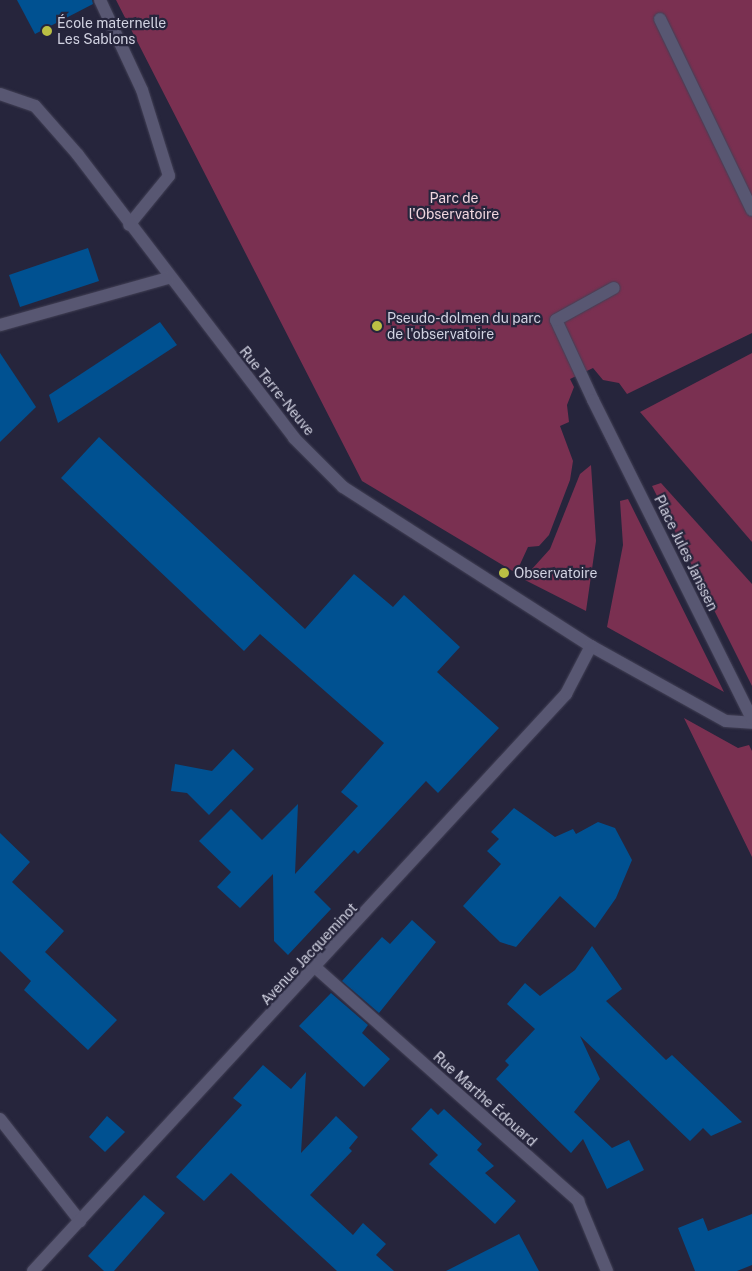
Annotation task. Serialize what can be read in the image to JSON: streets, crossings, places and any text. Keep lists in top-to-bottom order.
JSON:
{
  "streets": {
    "street": [
      "Rue Terre-Neuve",
      "Place Jules Janssen",
      "Avenue Jacqueminot",
      "Rue Marthe Édouard"
    ]
  },
  "crossings": [
    ["Rue Terre-Neuve", "Avenue Jacqueminot"],
    ["Avenue Jacqueminot", "Rue Marthe Édouard"]
  ],
  "parks": ["Parc de l'Observatoire"],
  "places": ["École maternelle Les Sablons", "Pseudo-dolmen du parc de l'observatoire", "Observatoire"]
}
